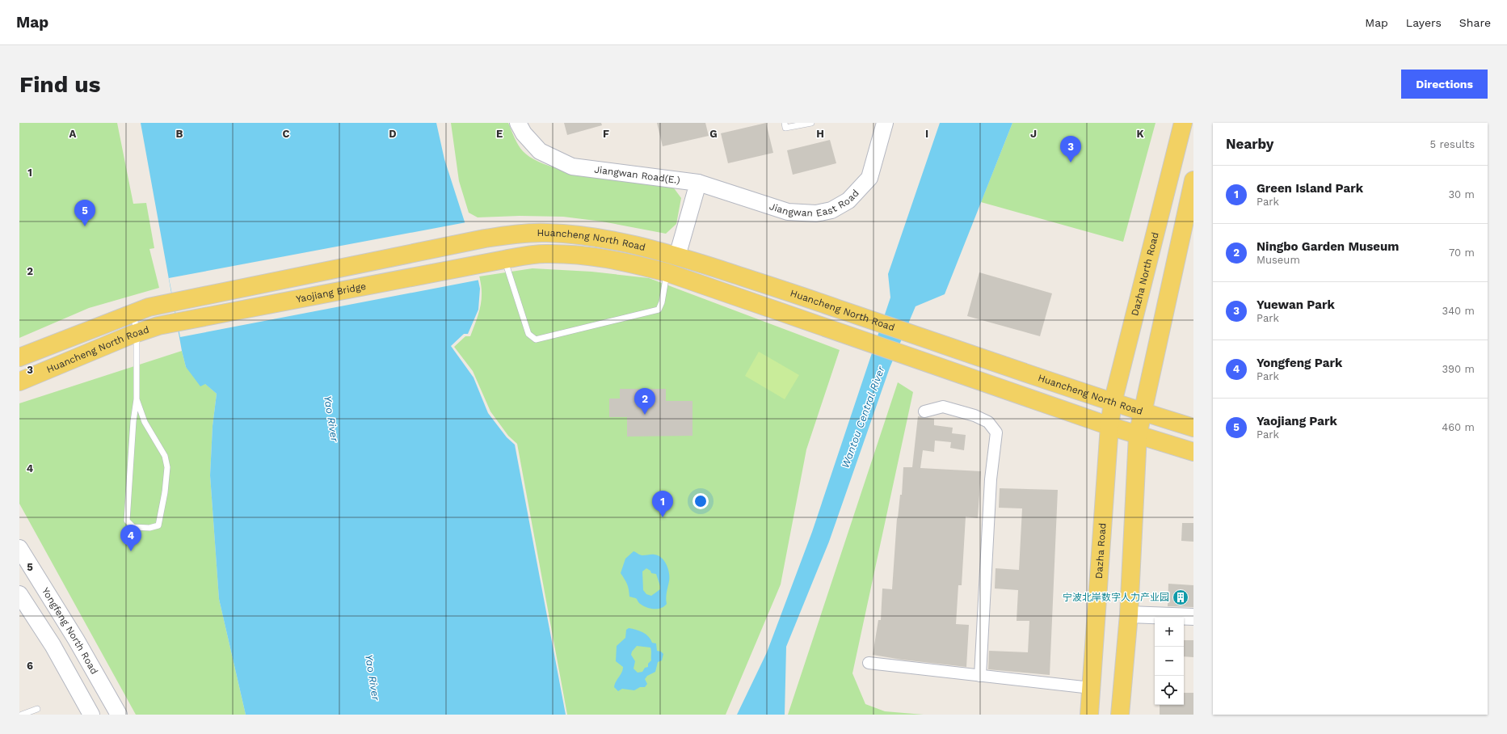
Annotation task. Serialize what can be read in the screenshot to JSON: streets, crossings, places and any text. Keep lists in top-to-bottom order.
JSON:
{
  "streets": {
    "main road": [
      "Huancheng North Road",
      "Dazha North Road",
      "Yaojiang Bridge",
      "Dazha Road"
    ],
    "street": ["Jiangwan Road(E.)", "Jiangwan East Road", "Yongfeng North Road"]
  },
  "crossings": [
    ["Jiangwan Road(E.)", "Jiangwan East Road"],
    ["Huancheng North Road", "Dazha North Road"],
    ["Huancheng North Road", "Yaojiang Bridge"],
    ["Huancheng North Road", "Dazha Road"],
    ["Dazha North Road", "Dazha Road"]
  ],
  "water": ["Wantou Central River", "Yao River"],
  "places": {
    "building": ["宁波北岸数字人力产业园"]
  },
  "page": {
    "header": "Map",
    "nav": ["Map", "Layers", "Share"],
    "buttons": "Directions",
    "title": "Find us",
    "heading": ["Nearby", "5 results"],
    "pins": [
      "3",
      "5",
      "2",
      "1",
      "4"
    ],
    "list": [
      {
        "mark": "1",
        "name": "Green Island Park",
        "note": "Park",
        "value": "30 m"
      },
      {
        "mark": "2",
        "name": "Ningbo Garden Museum",
        "note": "Museum",
        "value": "70 m"
      },
      {
        "mark": "3",
        "name": "Yuewan Park",
        "note": "Park",
        "value": "340 m"
      },
      {
        "mark": "4",
        "name": "Yongfeng Park",
        "note": "Park",
        "value": "390 m"
      },
      {
        "mark": "5",
        "name": "Yaojiang Park",
        "note": "Park",
        "value": "460 m"
      }
    ],
    "map_buttons": ["+", "−"]
  },
  "grid": {
    "columns": [
      "A",
      "B",
      "C",
      "D",
      "E",
      "F",
      "G",
      "H",
      "I",
      "J",
      "K"
    ],
    "rows": [
      "1",
      "2",
      "3",
      "4",
      "5",
      "6"
    ]
  }
}
